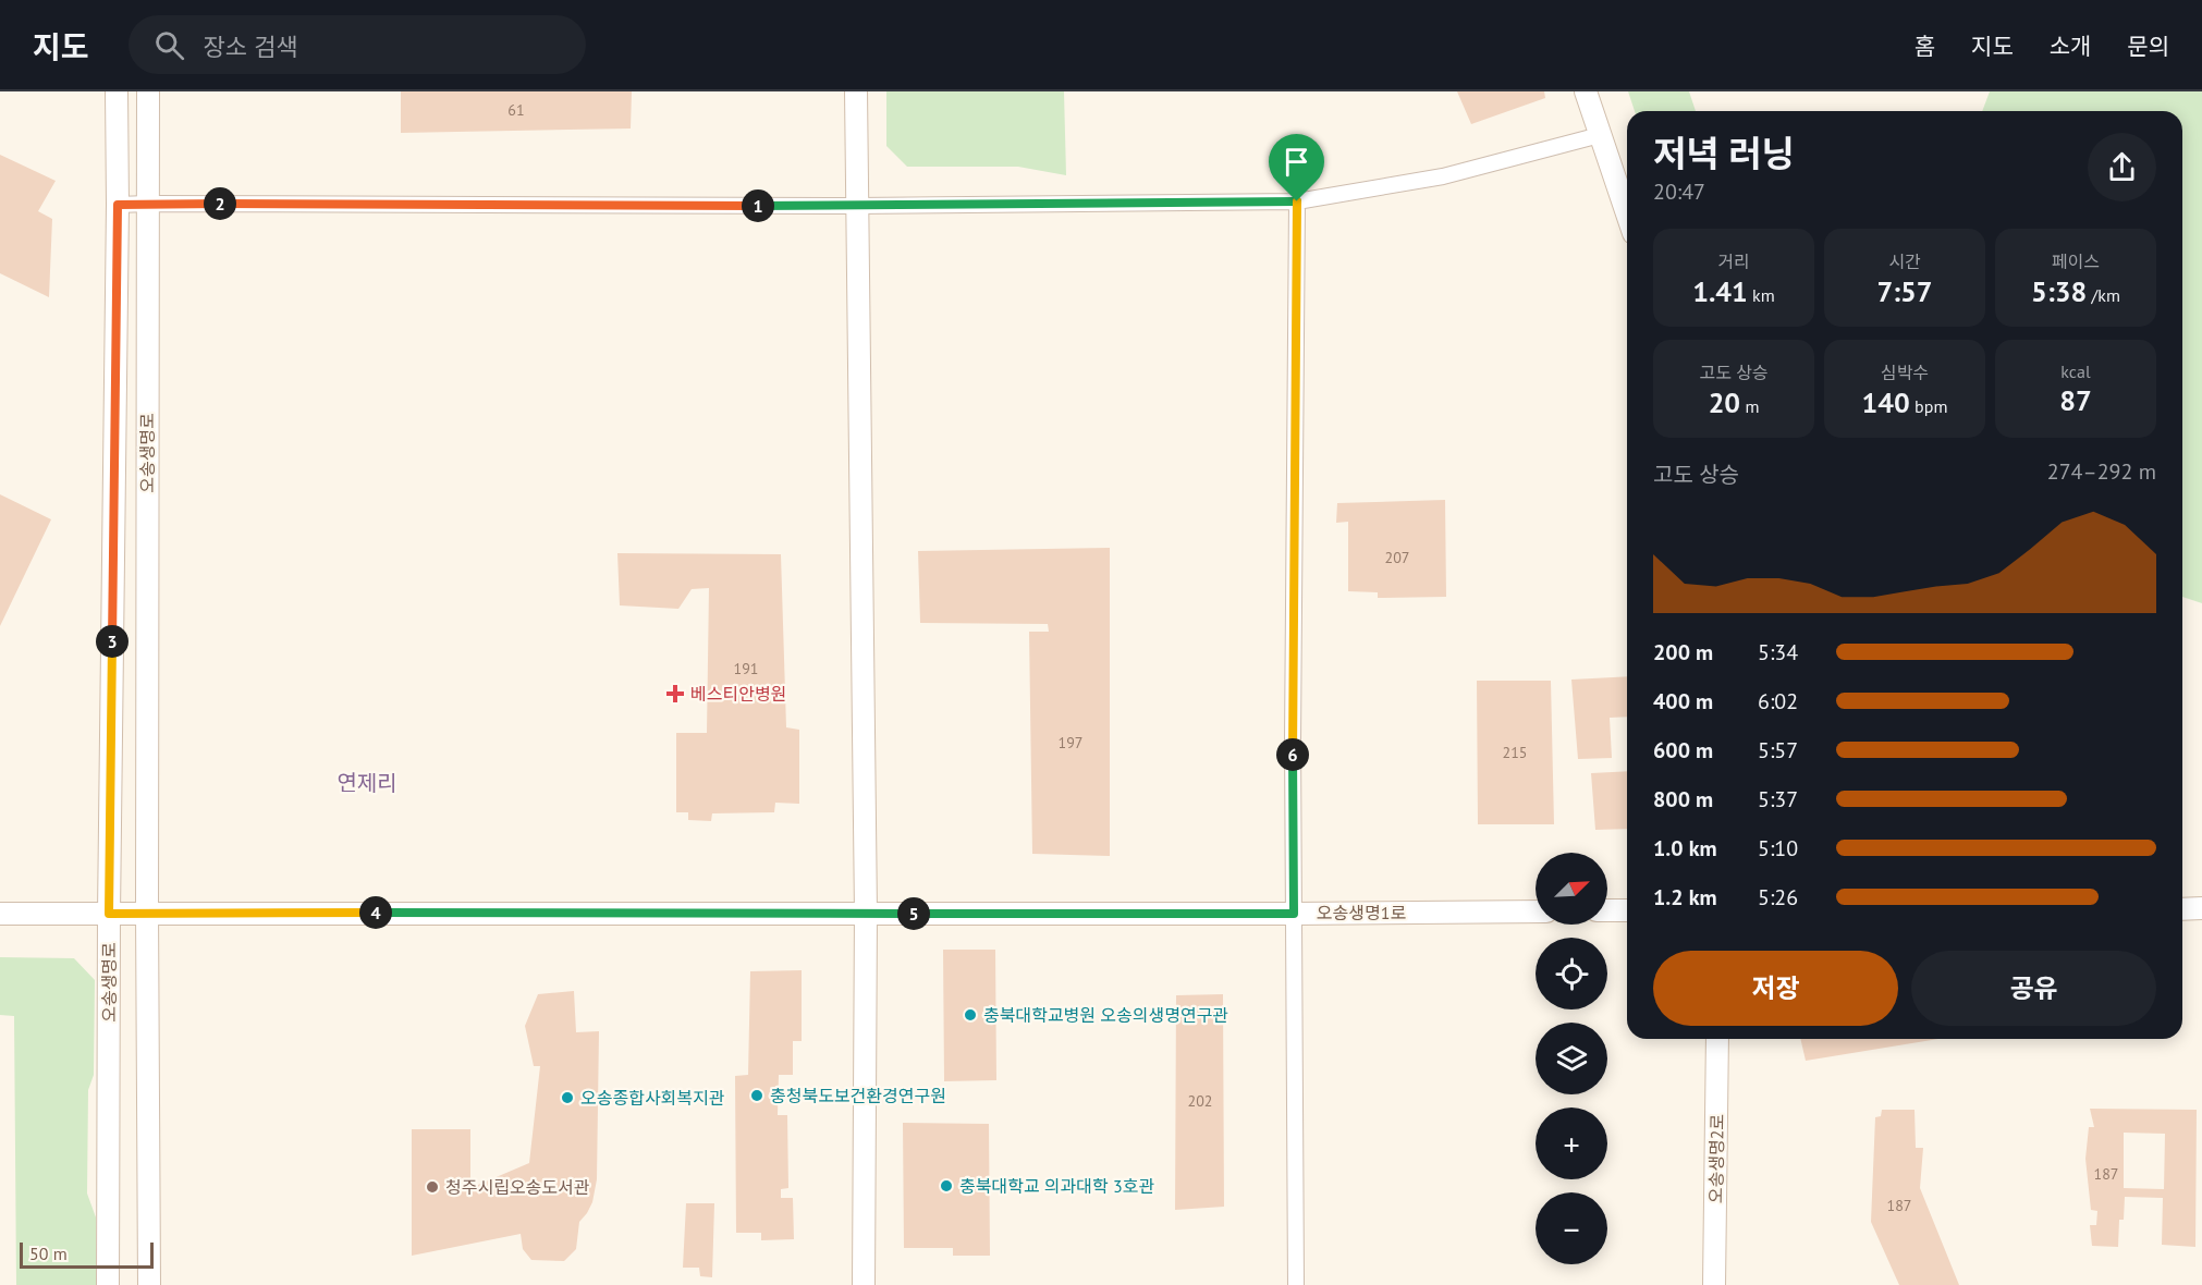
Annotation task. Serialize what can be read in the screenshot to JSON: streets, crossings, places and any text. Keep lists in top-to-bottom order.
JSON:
{
  "streets": {
    "street": ["오송생명로", "오송생명1로", "오송생명2로"]
  },
  "crossings": [
    ["오송생명로", "오송생명1로"]
  ],
  "districts": ["연제리"],
  "places": {
    "health": ["베스티안병원"],
    "other": [
      "충북대학교병원 오송의생명연구관",
      "충청북도보건환경연구원",
      "오송종합사회복지관",
      "충북대학교 의과대학 3호관",
      "청주시립오송도서관"
    ]
  },
  "house_numbers": [
    "61",
    "207",
    "191",
    "197",
    "215",
    "202",
    "187",
    "187"
  ],
  "scale_bar": "50 m",
  "north": "top right",
  "page": {
    "header": "지도",
    "search": "장소 검색",
    "nav": [
      "홈",
      "지도",
      "소개",
      "문의"
    ],
    "heading": ["저녁 러닝", "20:47"],
    "pins": [
      "2",
      "1",
      "3",
      "6",
      "4",
      "5"
    ],
    "stats": [
      ["거리", "1.41 km"],
      ["시간", "7:57"],
      ["페이스", "5:38 /km"],
      ["고도 상승", "20 m"],
      ["심박수", "140 bpm"],
      ["kcal", "87"]
    ],
    "chart": ["고도 상승", "274–292 m"],
    "list": [
      {
        "name": "200 m",
        "note": "5:34"
      },
      {
        "name": "400 m",
        "note": "6:02"
      },
      {
        "name": "600 m",
        "note": "5:57"
      },
      {
        "name": "800 m",
        "note": "5:37"
      },
      {
        "name": "1.0 km",
        "note": "5:10"
      },
      {
        "name": "1.2 km",
        "note": "5:26"
      }
    ],
    "map_buttons": ["+", "−"],
    "buttons": ["저장", "공유"],
    "scale": "50 m"
  }
}
